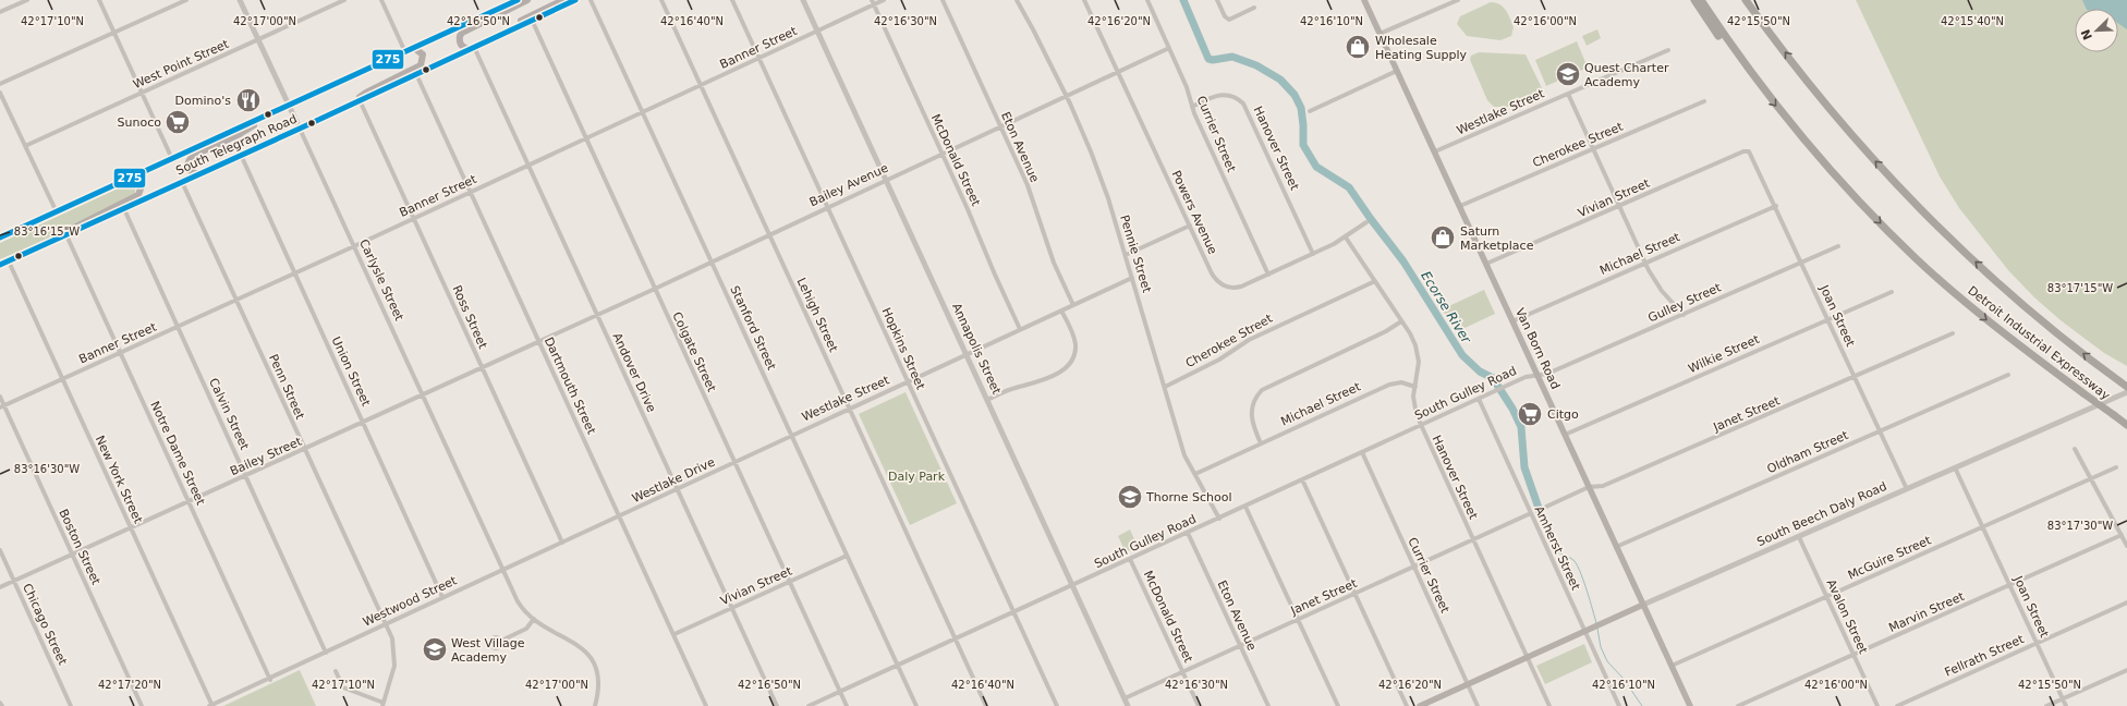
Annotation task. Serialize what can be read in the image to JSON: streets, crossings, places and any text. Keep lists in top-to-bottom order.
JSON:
{
  "streets": {
    "highway": ["Detroit Industrial Expressway"],
    "main road": ["South Telegraph Road", "Van Born Road", "South Beech Daly Road"],
    "street": [
      "Banner Street",
      "West Point Street",
      "Westlake Street",
      "Currier Street",
      "Cherokee Street",
      "Eton Avenue",
      "Hanover Street",
      "McDonald Street",
      "Bailey Avenue",
      "Vivian Street",
      "Powers Avenue",
      "Pennie Street",
      "Michael Street",
      "Carlysle Street",
      "Gulley Street",
      "Lehigh Street",
      "Joan Street",
      "Ross Street",
      "Stanford Street",
      "Hopkins Street",
      "Annapolis Street",
      "Colgate Street",
      "Wilkie Street",
      "Union Street",
      "Andover Drive",
      "Dartmouth Street",
      "Penn Street",
      "South Gulley Road",
      "Calvin Street",
      "Janet Street",
      "Oldham Street",
      "Notre Dame Street",
      "Bailey Street",
      "New York Street",
      "Westlake Drive",
      "Boston Street",
      "Amherst Street",
      "McGuire Street",
      "Westwood Street",
      "Marvin Street",
      "Avalon Street",
      "Chicago Street",
      "Fellrath Street"
    ]
  },
  "crossings": [
    ["Banner Street", "McDonald Street"],
    ["Banner Street", "Carlysle Street"],
    ["Banner Street", "Lehigh Street"],
    ["Banner Street", "Ross Street"],
    ["Banner Street", "Stanford Street"],
    ["Banner Street", "Hopkins Street"],
    ["Banner Street", "Annapolis Street"],
    ["Banner Street", "Colgate Street"],
    ["Banner Street", "Union Street"],
    ["Banner Street", "Andover Drive"],
    ["Banner Street", "Dartmouth Street"],
    ["Banner Street", "Penn Street"],
    ["Banner Street", "Calvin Street"],
    ["Banner Street", "Notre Dame Street"],
    ["Banner Street", "New York Street"],
    ["Banner Street", "Boston Street"],
    ["West Point Street", "Carlysle Street"],
    ["Westlake Street", "Eton Avenue"],
    ["Westlake Street", "McDonald Street"],
    ["Westlake Street", "Pennie Street"],
    ["Westlake Street", "Lehigh Street"],
    ["Westlake Street", "Stanford Street"],
    ["Westlake Street", "Hopkins Street"],
    ["Westlake Street", "Annapolis Street"],
    ["Westlake Street", "Van Born Road"],
    ["Westlake Street", "Colgate Street"],
    ["Westlake Street", "Westlake Drive"],
    ["Currier Street", "Hanover Street"],
    ["Currier Street", "Bailey Avenue"],
    ["Currier Street", "Powers Avenue"],
    ["Currier Street", "South Gulley Road"],
    ["Currier Street", "Janet Street"],
    ["Currier Street", "South Beech Daly Road"],
    ["South Telegraph Road", "Carlysle Street"],
    ["South Telegraph Road", "Ross Street"],
    ["South Telegraph Road", "Colgate Street"],
    ["South Telegraph Road", "Union Street"],
    ["South Telegraph Road", "Andover Drive"],
    ["South Telegraph Road", "Dartmouth Street"],
    ["South Telegraph Road", "Penn Street"],
    ["South Telegraph Road", "Calvin Street"],
    ["South Telegraph Road", "Notre Dame Street"],
    ["South Telegraph Road", "New York Street"],
    ["Cherokee Street", "Hanover Street"],
    ["Cherokee Street", "Pennie Street"],
    ["Cherokee Street", "Van Born Road"],
    ["Eton Avenue", "Bailey Avenue"],
    ["Eton Avenue", "South Gulley Road"],
    ["Eton Avenue", "Janet Street"],
    ["Hanover Street", "Powers Avenue"],
    ["Hanover Street", "Michael Street"],
    ["Hanover Street", "South Gulley Road"],
    ["Hanover Street", "Janet Street"],
    ["Hanover Street", "South Beech Daly Road"],
    ["McDonald Street", "Bailey Avenue"],
    ["McDonald Street", "South Gulley Road"],
    ["McDonald Street", "Janet Street"],
    ["Bailey Avenue", "Powers Avenue"],
    ["Bailey Avenue", "Pennie Street"],
    ["Bailey Avenue", "Lehigh Street"],
    ["Bailey Avenue", "Stanford Street"],
    ["Bailey Avenue", "Hopkins Street"],
    ["Bailey Avenue", "Annapolis Street"],
    ["Bailey Avenue", "Colgate Street"],
    ["Bailey Avenue", "Andover Drive"],
    ["Bailey Avenue", "Dartmouth Street"],
    ["Bailey Avenue", "Bailey Street"],
    ["Vivian Street", "Joan Street"],
    ["Vivian Street", "Stanford Street"],
    ["Vivian Street", "Van Born Road"],
    ["Vivian Street", "Colgate Street"],
    ["Vivian Street", "Andover Drive"],
    ["Vivian Street", "Dartmouth Street"],
    ["Pennie Street", "Michael Street"],
    ["Pennie Street", "South Gulley Road"],
    ["Michael Street", "Joan Street"],
    ["Michael Street", "Van Born Road"],
    ["Carlysle Street", "Bailey Street"],
    ["Carlysle Street", "Westwood Street"],
    ["Gulley Street", "Joan Street"],
    ["Gulley Street", "Van Born Road"],
    ["Gulley Street", "South Gulley Road"],
    ["Lehigh Street", "South Gulley Road"],
    ["Joan Street", "Wilkie Street"],
    ["Joan Street", "Janet Street"],
    ["Joan Street", "Oldham Street"],
    ["Joan Street", "South Beech Daly Road"],
    ["Joan Street", "McGuire Street"],
    ["Joan Street", "Marvin Street"],
    ["Joan Street", "Fellrath Street"],
    ["Ross Street", "Bailey Street"],
    ["Ross Street", "Westwood Street"],
    ["Stanford Street", "South Gulley Road"],
    ["Hopkins Street", "South Gulley Road"],
    ["Annapolis Street", "South Gulley Road"],
    ["Annapolis Street", "Janet Street"],
    ["Van Born Road", "Wilkie Street"],
    ["Van Born Road", "South Gulley Road"],
    ["Van Born Road", "Janet Street"],
    ["Van Born Road", "Oldham Street"],
    ["Van Born Road", "South Beech Daly Road"],
    ["Van Born Road", "McGuire Street"],
    ["Colgate Street", "South Gulley Road"],
    ["Colgate Street", "Westlake Drive"],
    ["Union Street", "Bailey Street"],
    ["Union Street", "Westwood Street"],
    ["Andover Drive", "Westlake Drive"],
    ["Dartmouth Street", "Bailey Street"],
    ["Dartmouth Street", "Westlake Drive"],
    ["Dartmouth Street", "Westwood Street"],
    ["Penn Street", "Bailey Street"],
    ["Penn Street", "Westwood Street"],
    ["South Gulley Road", "Amherst Street"],
    ["Calvin Street", "Bailey Street"],
    ["Calvin Street", "Westwood Street"],
    ["Janet Street", "Amherst Street"],
    ["Notre Dame Street", "Bailey Street"],
    ["Notre Dame Street", "Westwood Street"],
    ["Bailey Street", "New York Street"],
    ["Bailey Street", "Boston Street"],
    ["Bailey Street", "Chicago Street"],
    ["New York Street", "Westwood Street"],
    ["Westlake Drive", "Westwood Street"],
    ["South Beech Daly Road", "Amherst Street"],
    ["South Beech Daly Road", "Avalon Street"],
    ["McGuire Street", "Avalon Street"],
    ["Marvin Street", "Avalon Street"]
  ],
  "water": ["Ecorse River"],
  "parks": ["Daly Park"],
  "places": {
    "shop": ["Wholesale Heating Supply", "Saturn Marketplace"],
    "school or university": ["Quest Charter Academy", "Thorne School", "West Village Academy"],
    "restaurant": ["Domino's"],
    "supermarket": ["Sunoco", "Citgo"]
  },
  "lines": ["transit line 275"],
  "north": "bottom left",
  "coordinates": [
    "42°17'10\"N",
    "42°17'00\"N",
    "42°16'50\"N",
    "42°16'40\"N",
    "42°16'30\"N",
    "42°16'20\"N",
    "42°16'10\"N",
    "42°16'00\"N",
    "42°15'50\"N",
    "42°15'40\"N",
    "83°16'15\"W",
    "83°17'15\"W",
    "83°16'30\"W",
    "83°17'30\"W",
    "42°17'20\"N"
  ]
}
